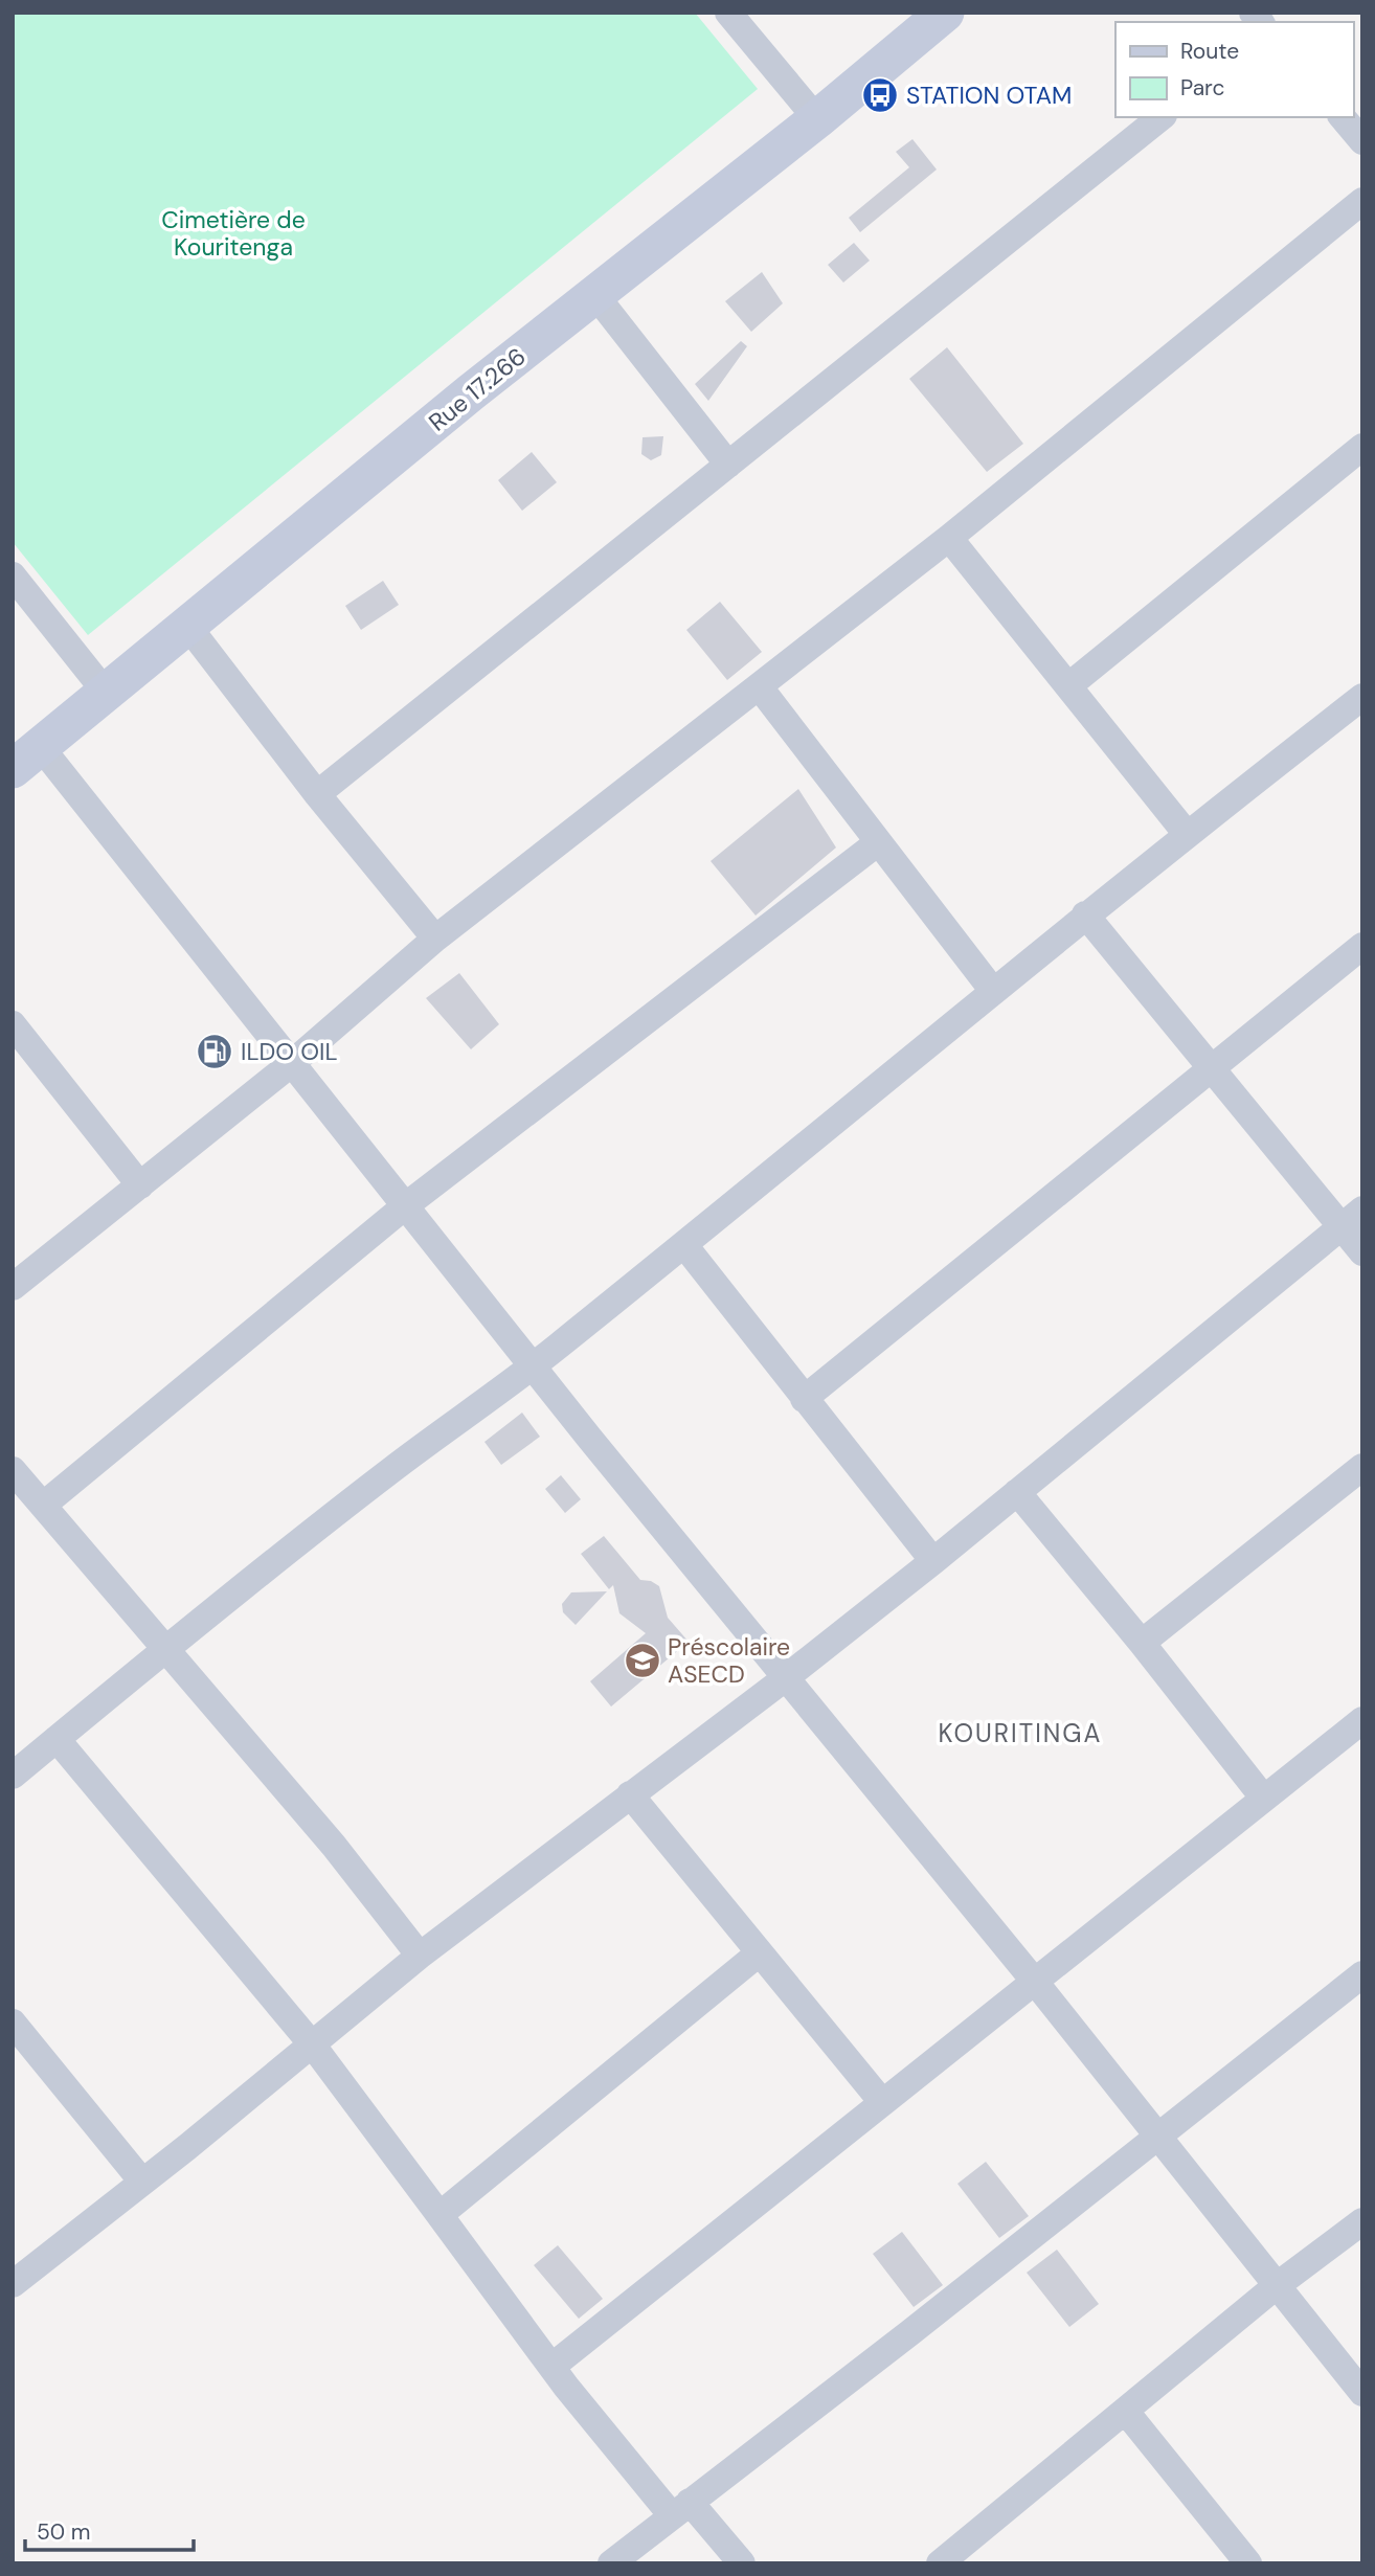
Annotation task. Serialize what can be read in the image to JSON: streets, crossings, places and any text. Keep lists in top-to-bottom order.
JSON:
{
  "streets": {
    "main road": ["Rue 17.266"]
  },
  "districts": ["KOURITINGA"],
  "parks": ["Cimetière de Kouritenga"],
  "places": {
    "bus stop": ["STATION OTAM"],
    "fuel station": ["ILDO OIL"],
    "school or university": ["Préscolaire ASECD"]
  },
  "legend": ["Route", "Parc"],
  "scale_bar": "50 m"
}
